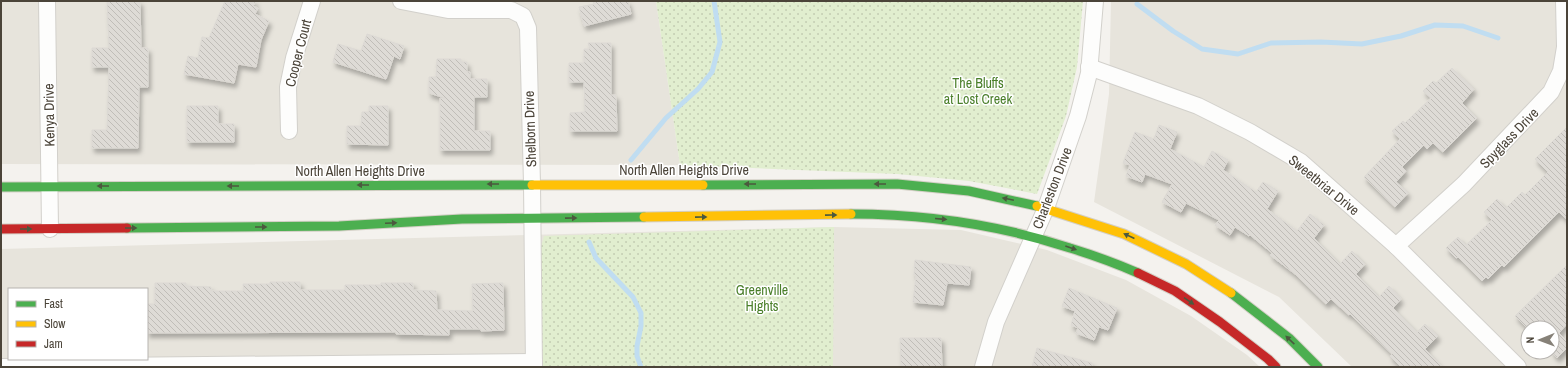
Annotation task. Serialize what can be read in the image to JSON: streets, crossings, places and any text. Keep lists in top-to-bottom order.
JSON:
{
  "streets": {
    "main road": ["North Allen Heights Drive"],
    "street": [
      "Cooper Court",
      "Kenya Drive",
      "Shelborn Drive",
      "Spyglass Drive",
      "Sweetbriar Drive",
      "Charleston Drive"
    ]
  },
  "crossings": [
    ["Kenya Drive", "North Allen Heights Drive"],
    ["Shelborn Drive", "North Allen Heights Drive"],
    ["Spyglass Drive", "Sweetbriar Drive"],
    ["North Allen Heights Drive", "Charleston Drive"],
    ["Sweetbriar Drive", "Charleston Drive"]
  ],
  "parks": ["The Bluffs at Lost Creek", "Greenville Hights"],
  "legend": ["Fast", "Slow", "Jam"],
  "north": "left"
}
